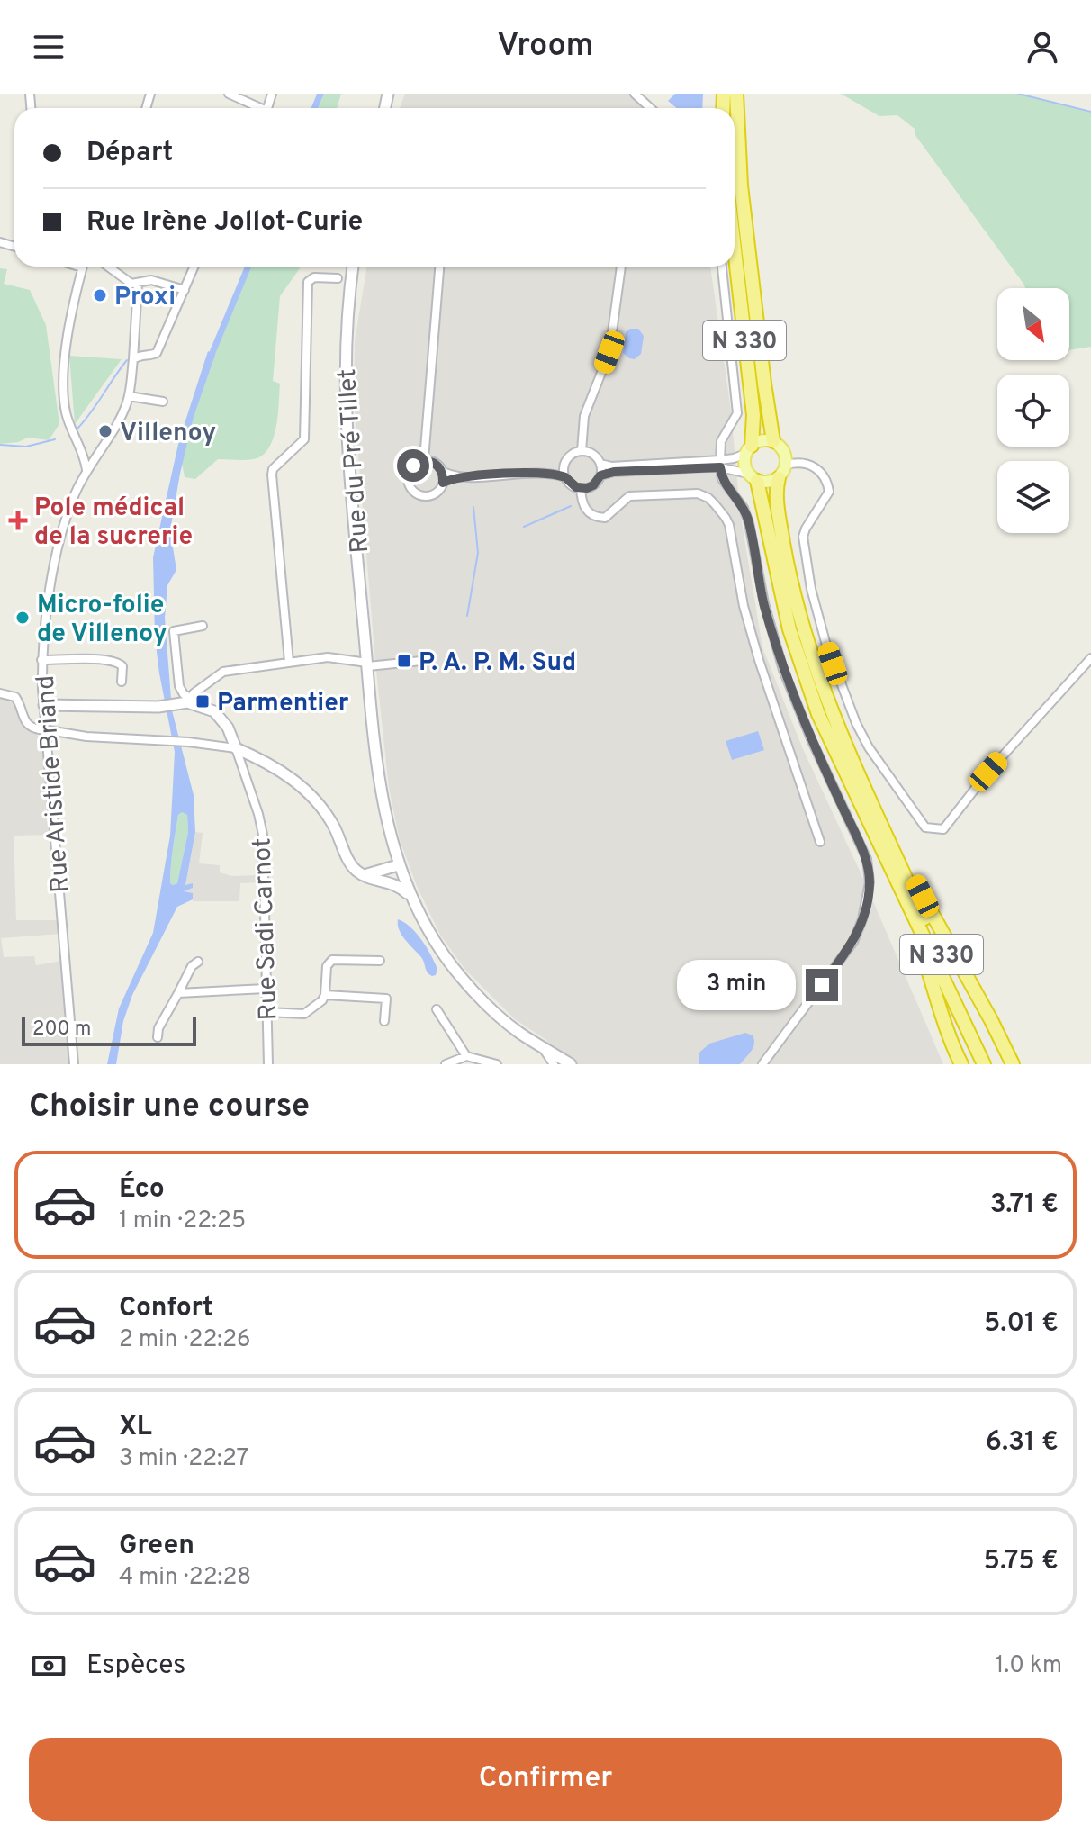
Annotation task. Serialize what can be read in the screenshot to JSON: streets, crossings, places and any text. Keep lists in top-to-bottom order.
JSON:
{
  "streets": {
    "highway": ["N 330"],
    "street": ["Rue du Pré Tillet", "Rue Aristide Briand", "Rue Sadi Carnot"]
  },
  "places": {
    "other": ["Proxi", "Villenoy", "Micro-folie de Villenoy"],
    "health": ["Pole médical de la sucrerie"],
    "transit": ["P. A. P. M. Sud", "Parmentier"]
  },
  "scale_bar": "200 m",
  "north": "bottom right",
  "page": {
    "header": "Vroom",
    "banner": ["Départ", "Rue Irène Jollot-Curie"],
    "bubble": "3 min",
    "scale": "200 m",
    "heading": "Choisir une course",
    "list": [
      {
        "name": "Éco",
        "note": "1 min · 22:25",
        "value": "3.71 €"
      },
      {
        "name": "Confort",
        "note": "2 min · 22:26",
        "value": "5.01 €"
      },
      {
        "name": "XL",
        "note": "3 min · 22:27",
        "value": "6.31 €"
      },
      {
        "name": "Green",
        "note": "4 min · 22:28",
        "value": "5.75 €"
      }
    ],
    "pay": ["Espèces", "1.0 km"],
    "buttons": "Confirmer"
  }
}
